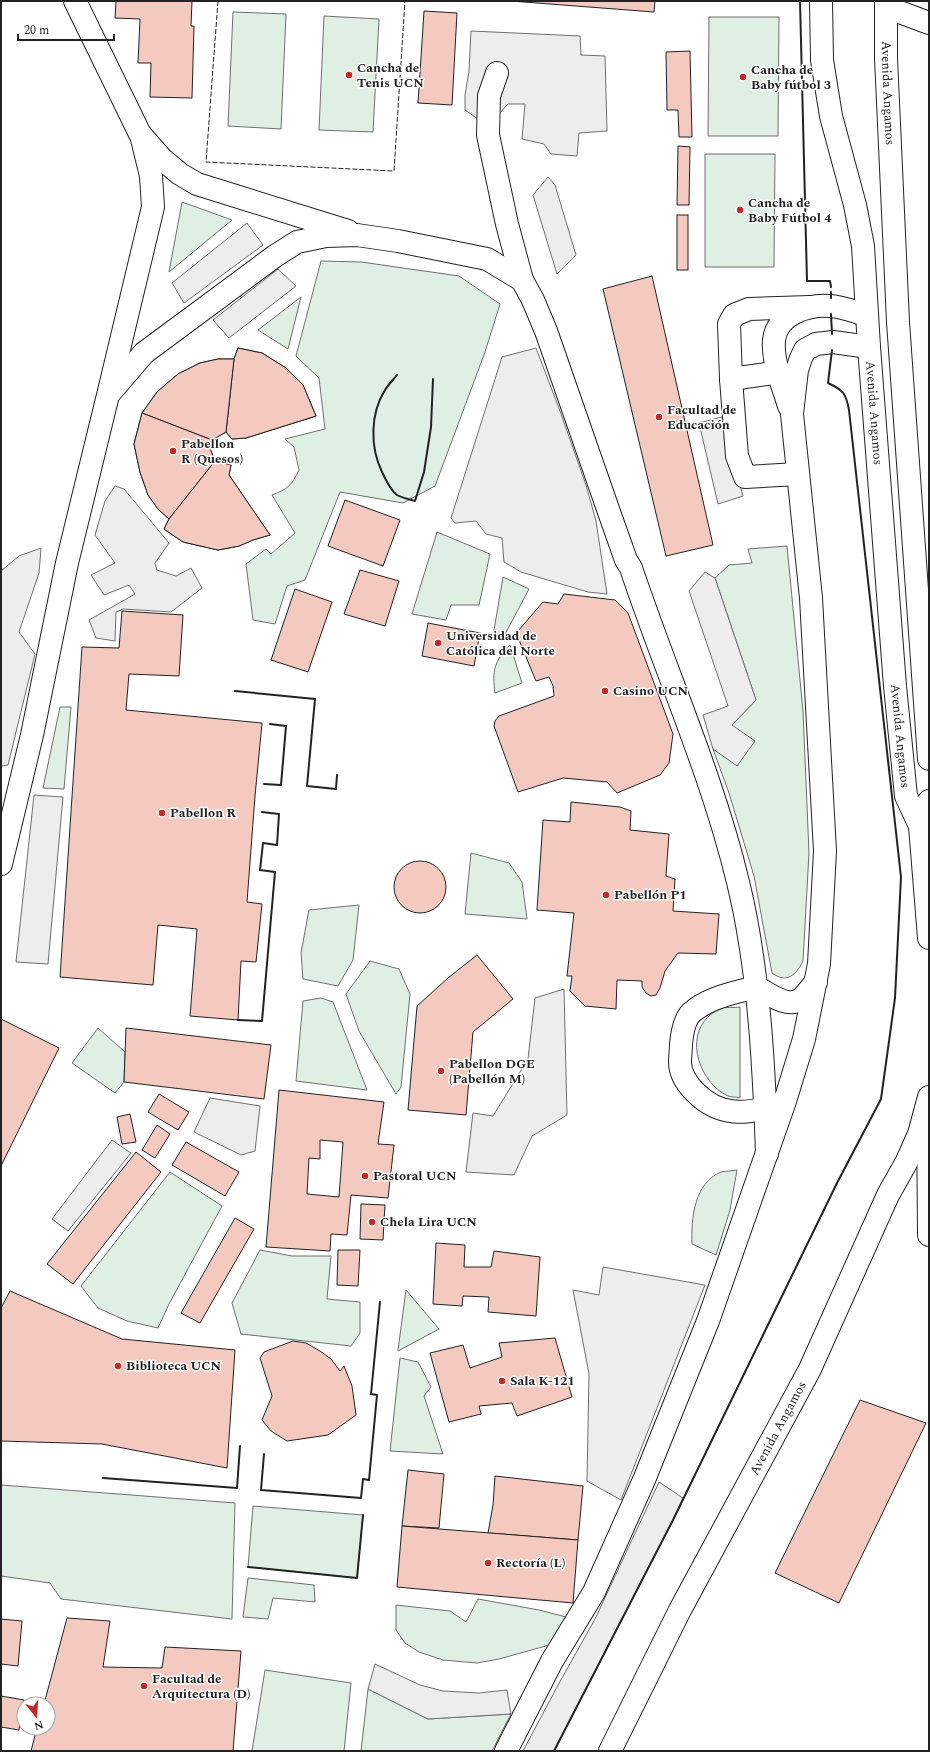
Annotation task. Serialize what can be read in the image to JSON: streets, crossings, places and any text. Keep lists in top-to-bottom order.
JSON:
{
  "streets": {
    "main road": ["Avenida Angamos"]
  },
  "places": [
    "Cancha de Tenis UCN",
    "Cancha de Baby fútbol 3",
    "Cancha de Baby Fútbol 4",
    "Facultad de Educación",
    "Pabellon R (Quesos)",
    "Universidad de Católica del Norte",
    "Casino UCN",
    "Pabellon R",
    "Pabellón P1",
    "Pabellon DGE (Pabellón M)",
    "Pastoral UCN",
    "Chela Lira UCN",
    "Biblioteca UCN",
    "Sala K-121",
    "Rectoría (L)",
    "Facultad de Arquitectura (D)"
  ],
  "scale_bar": "20 m",
  "north": "bottom"
}
